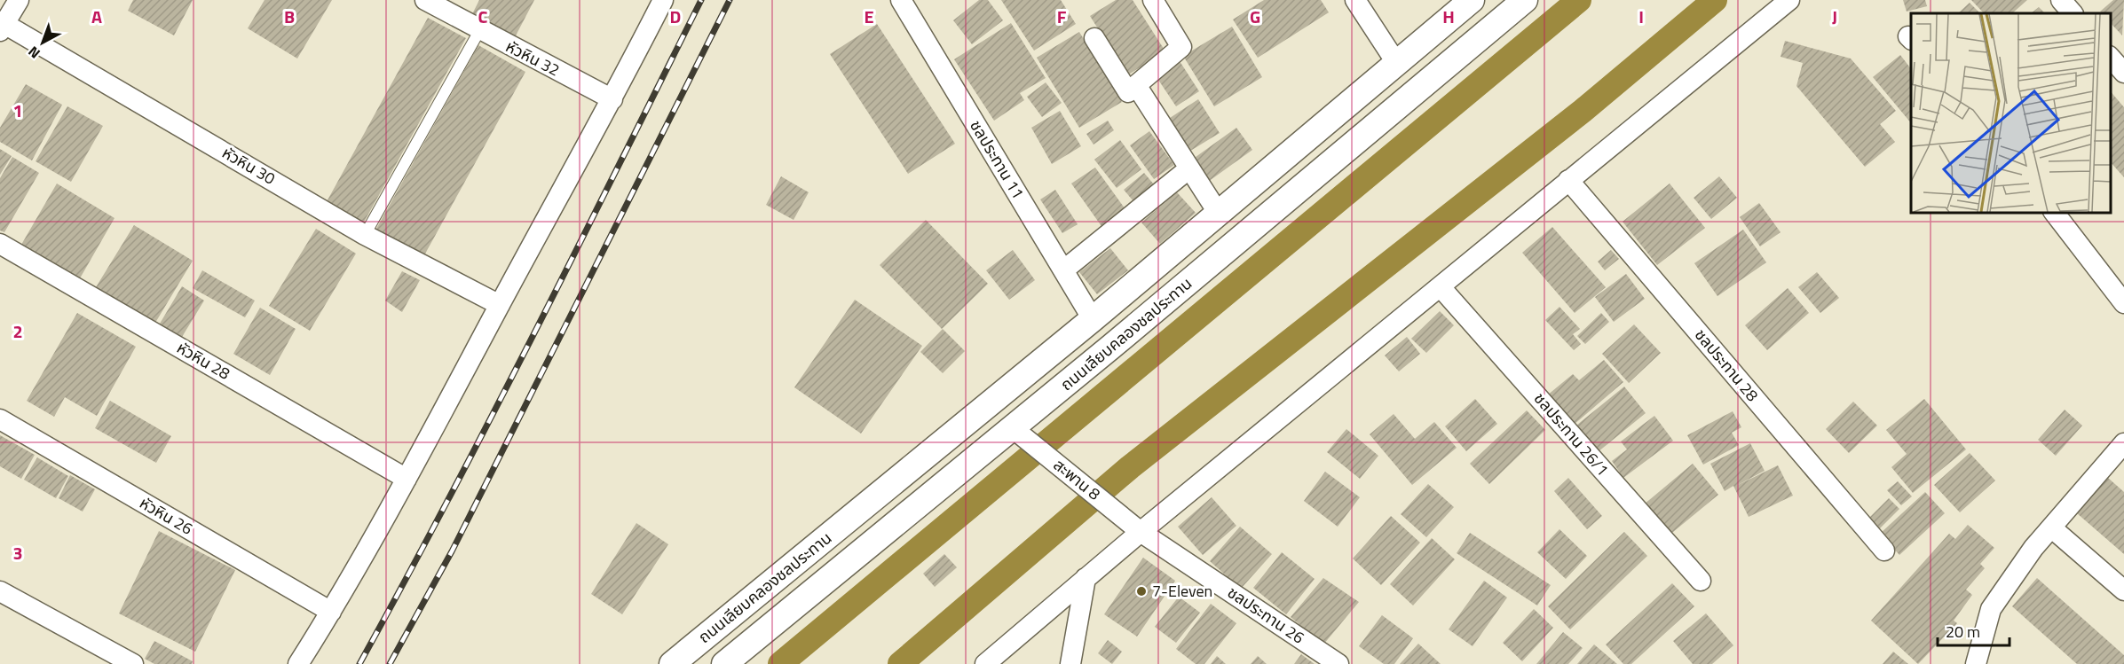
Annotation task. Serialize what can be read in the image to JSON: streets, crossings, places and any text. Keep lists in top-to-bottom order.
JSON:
{
  "streets": {
    "street": [
      "หัวหิน 32",
      "ชลประทาน 11",
      "หัวหิน 30",
      "ถนนเลียบคลองชลประทาน",
      "หัวหิน 28",
      "ชลประทาน 28",
      "ชลประทาน 26/1",
      "สะพาน 8",
      "หัวหิน 26",
      "ชลประทาน 26"
    ]
  },
  "crossings": [
    ["ชลประทาน 11", "ถนนเลียบคลองชลประทาน"],
    ["ถนนเลียบคลองชลประทาน", "สะพาน 8"],
    ["สะพาน 8", "ชลประทาน 26"]
  ],
  "places": ["7-Eleven"],
  "scale_bar": "20 m",
  "north": "bottom left",
  "grid": {
    "columns": [
      "A",
      "B",
      "C",
      "D",
      "E",
      "F",
      "G",
      "H",
      "I",
      "J"
    ],
    "rows": ["1", "2", "3"]
  }
}
